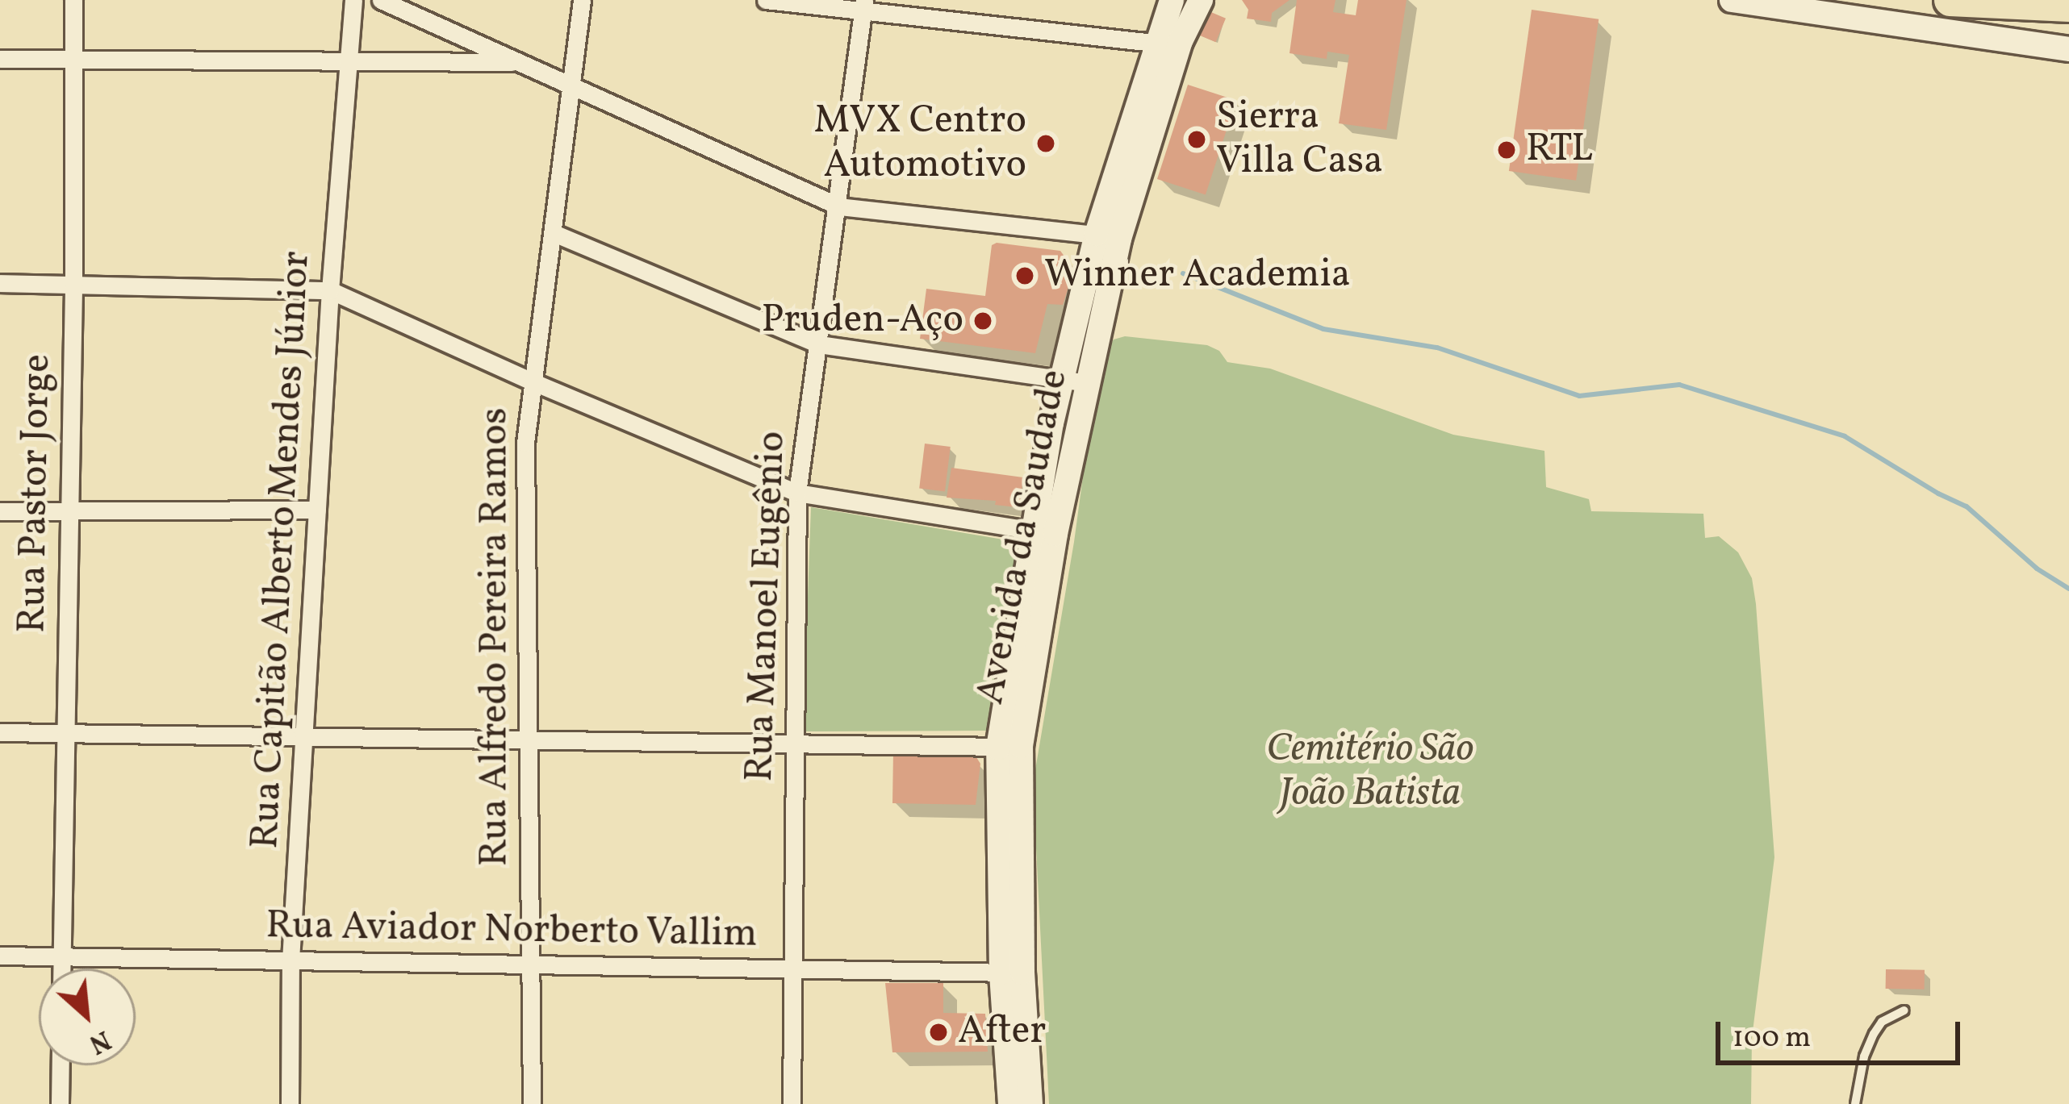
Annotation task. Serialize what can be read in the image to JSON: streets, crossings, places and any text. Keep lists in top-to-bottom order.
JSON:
{
  "streets": {
    "street": [
      "Rua Pastor Jorge",
      "Avenida da Saudade",
      "Rua Capitão Alberto Mendes Júnior",
      "Rua Manoel Eugênio",
      "Rua Alfredo Pereira Ramos",
      "Rua Aviador Norberto Vallim"
    ]
  },
  "crossings": [
    ["Rua Pastor Jorge", "Rua Aviador Norberto Vallim"],
    ["Avenida da Saudade", "Rua Aviador Norberto Vallim"],
    ["Rua Capitão Alberto Mendes Júnior", "Rua Aviador Norberto Vallim"],
    ["Rua Manoel Eugênio", "Rua Aviador Norberto Vallim"],
    ["Rua Alfredo Pereira Ramos", "Rua Aviador Norberto Vallim"]
  ],
  "parks": ["Cemitério São João Batista"],
  "places": [
    "Sierra Villa Casa",
    "MVX Centro Automotivo",
    "RTL",
    "Winner Academia",
    "Pruden-Aço",
    "After"
  ],
  "scale_bar": "100 m",
  "north": "bottom right"
}
